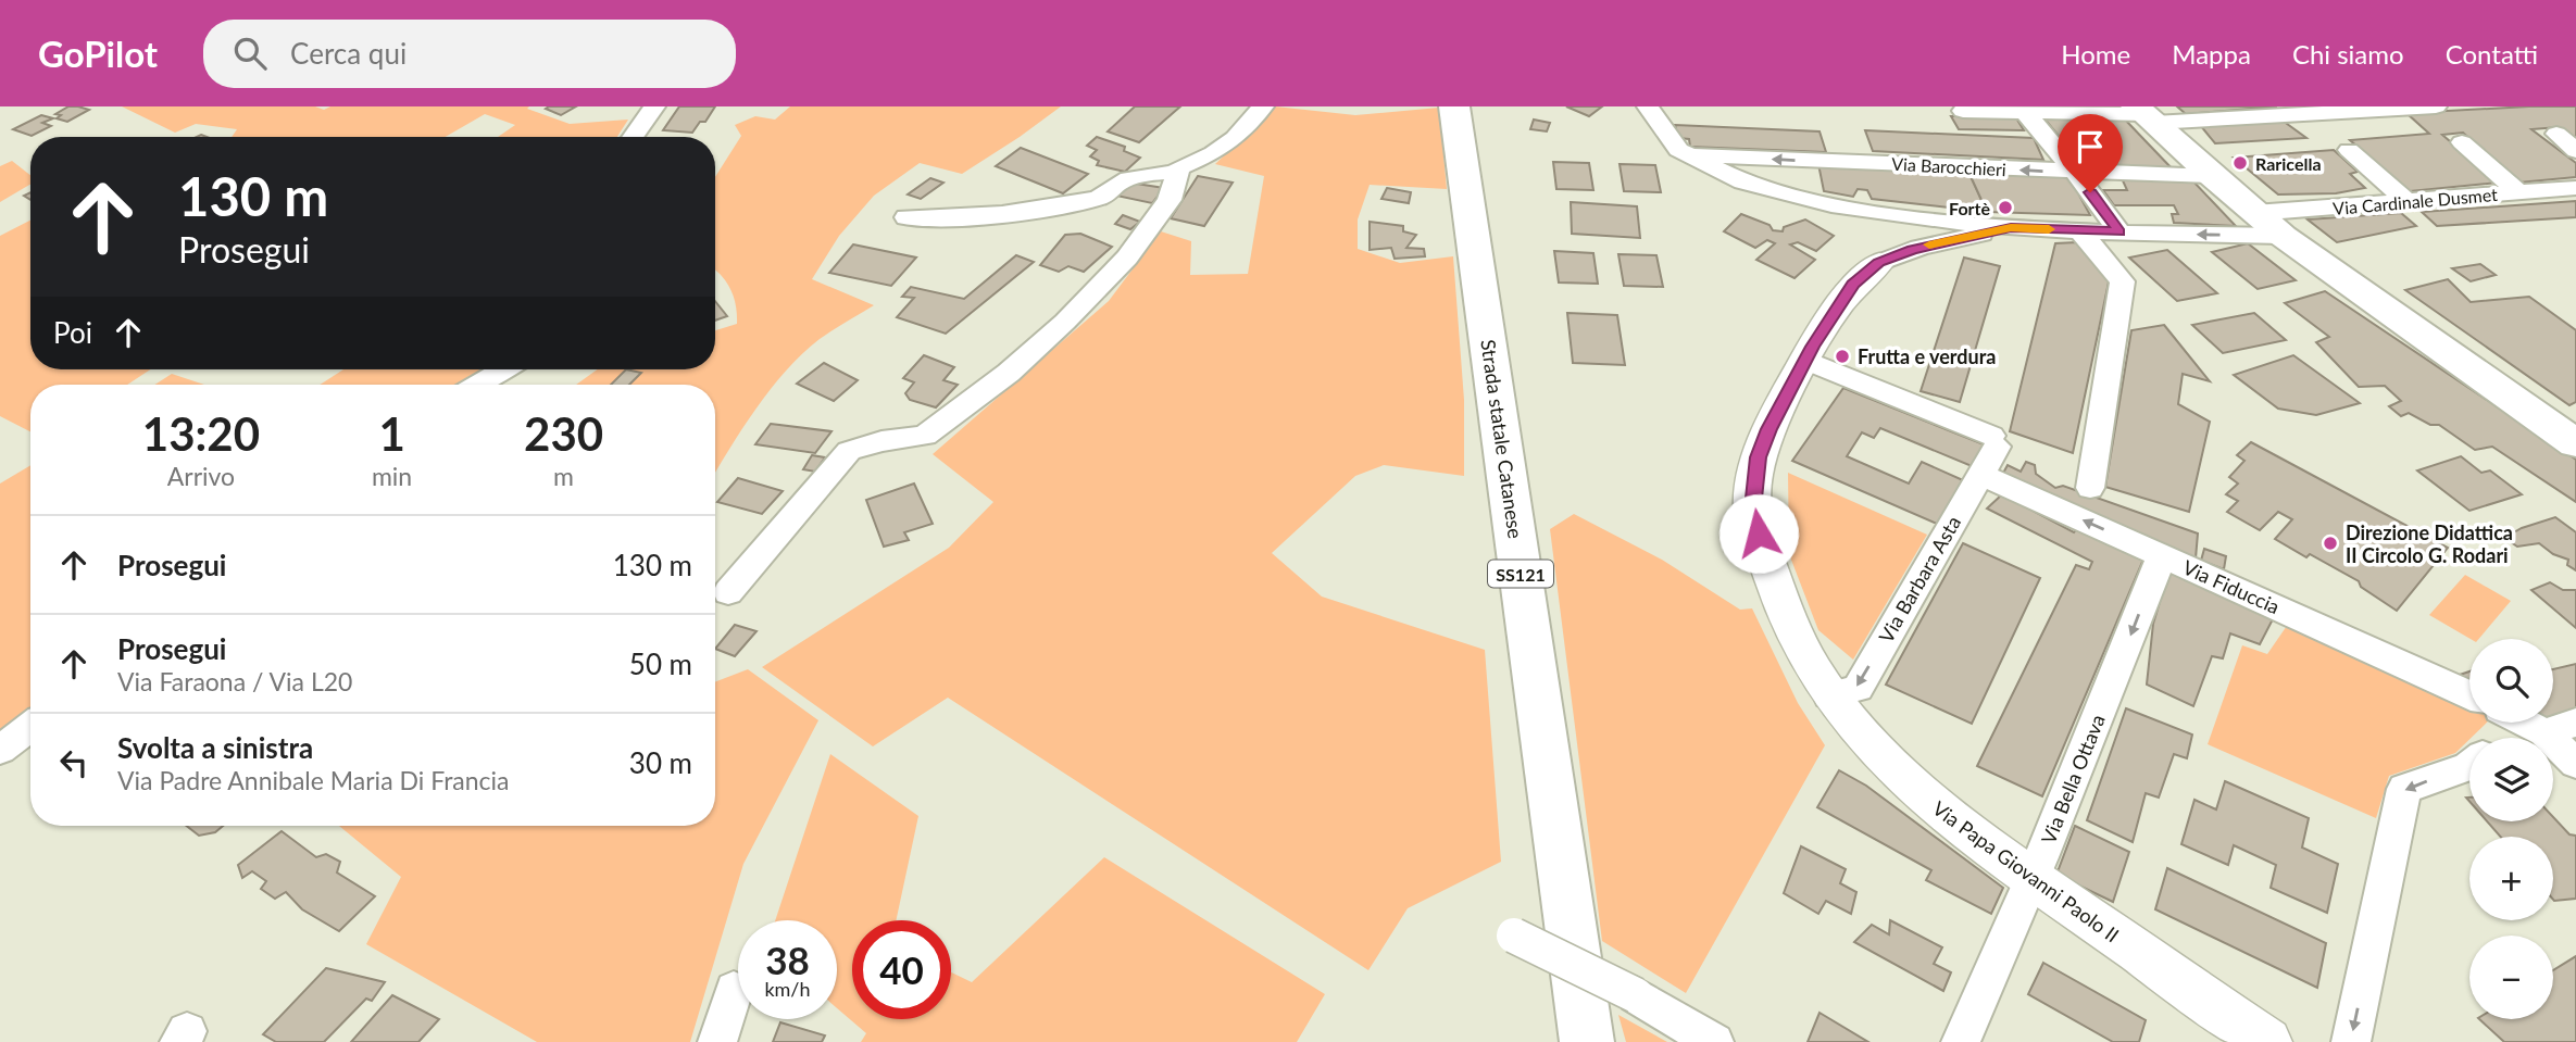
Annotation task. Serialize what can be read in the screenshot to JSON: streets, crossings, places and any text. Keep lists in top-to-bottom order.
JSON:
{
  "streets": {
    "main road": ["Strada statale Catanese", "SS121"],
    "street": [
      "Via Barocchieri",
      "Via Cardinale Dusmet",
      "Via Barbara Asta",
      "Via Fiduccia",
      "Via Bella Ottava",
      "Via Papa Giovanni Paolo II"
    ]
  },
  "crossings": [
    ["Via Barbara Asta", "Via Fiduccia"],
    ["Via Barbara Asta", "Via Papa Giovanni Paolo II"],
    ["Via Fiduccia", "Via Bella Ottava"],
    ["Via Bella Ottava", "Via Papa Giovanni Paolo II"]
  ],
  "one_way": ["Via Barbara Asta", "Via Fiduccia", "Via Bella Ottava"],
  "places": [
    "Raricella",
    "Fortè",
    "Frutta e verdura",
    "Direzione Didattica II Circolo G. Rodari"
  ],
  "page": {
    "header": "GoPilot",
    "search": "Cerca qui",
    "nav": [
      "Home",
      "Mappa",
      "Chi siamo",
      "Contatti"
    ],
    "turn": ["130 m", "Prosegui"],
    "then": "Poi",
    "eta": [
      "13:20",
      "Arrivo",
      "1",
      "min",
      "230",
      "m"
    ],
    "list": [
      {
        "name": "Prosegui",
        "value": "130 m"
      },
      {
        "name": "Prosegui",
        "note": "Via Faraona / Via L20",
        "value": "50 m"
      },
      {
        "name": "Svolta a sinistra",
        "note": "Via Padre Annibale Maria Di Francia",
        "value": "30 m"
      }
    ],
    "map_buttons": ["+", "−"],
    "speed": "38 km/h",
    "limit": "40"
  }
}
